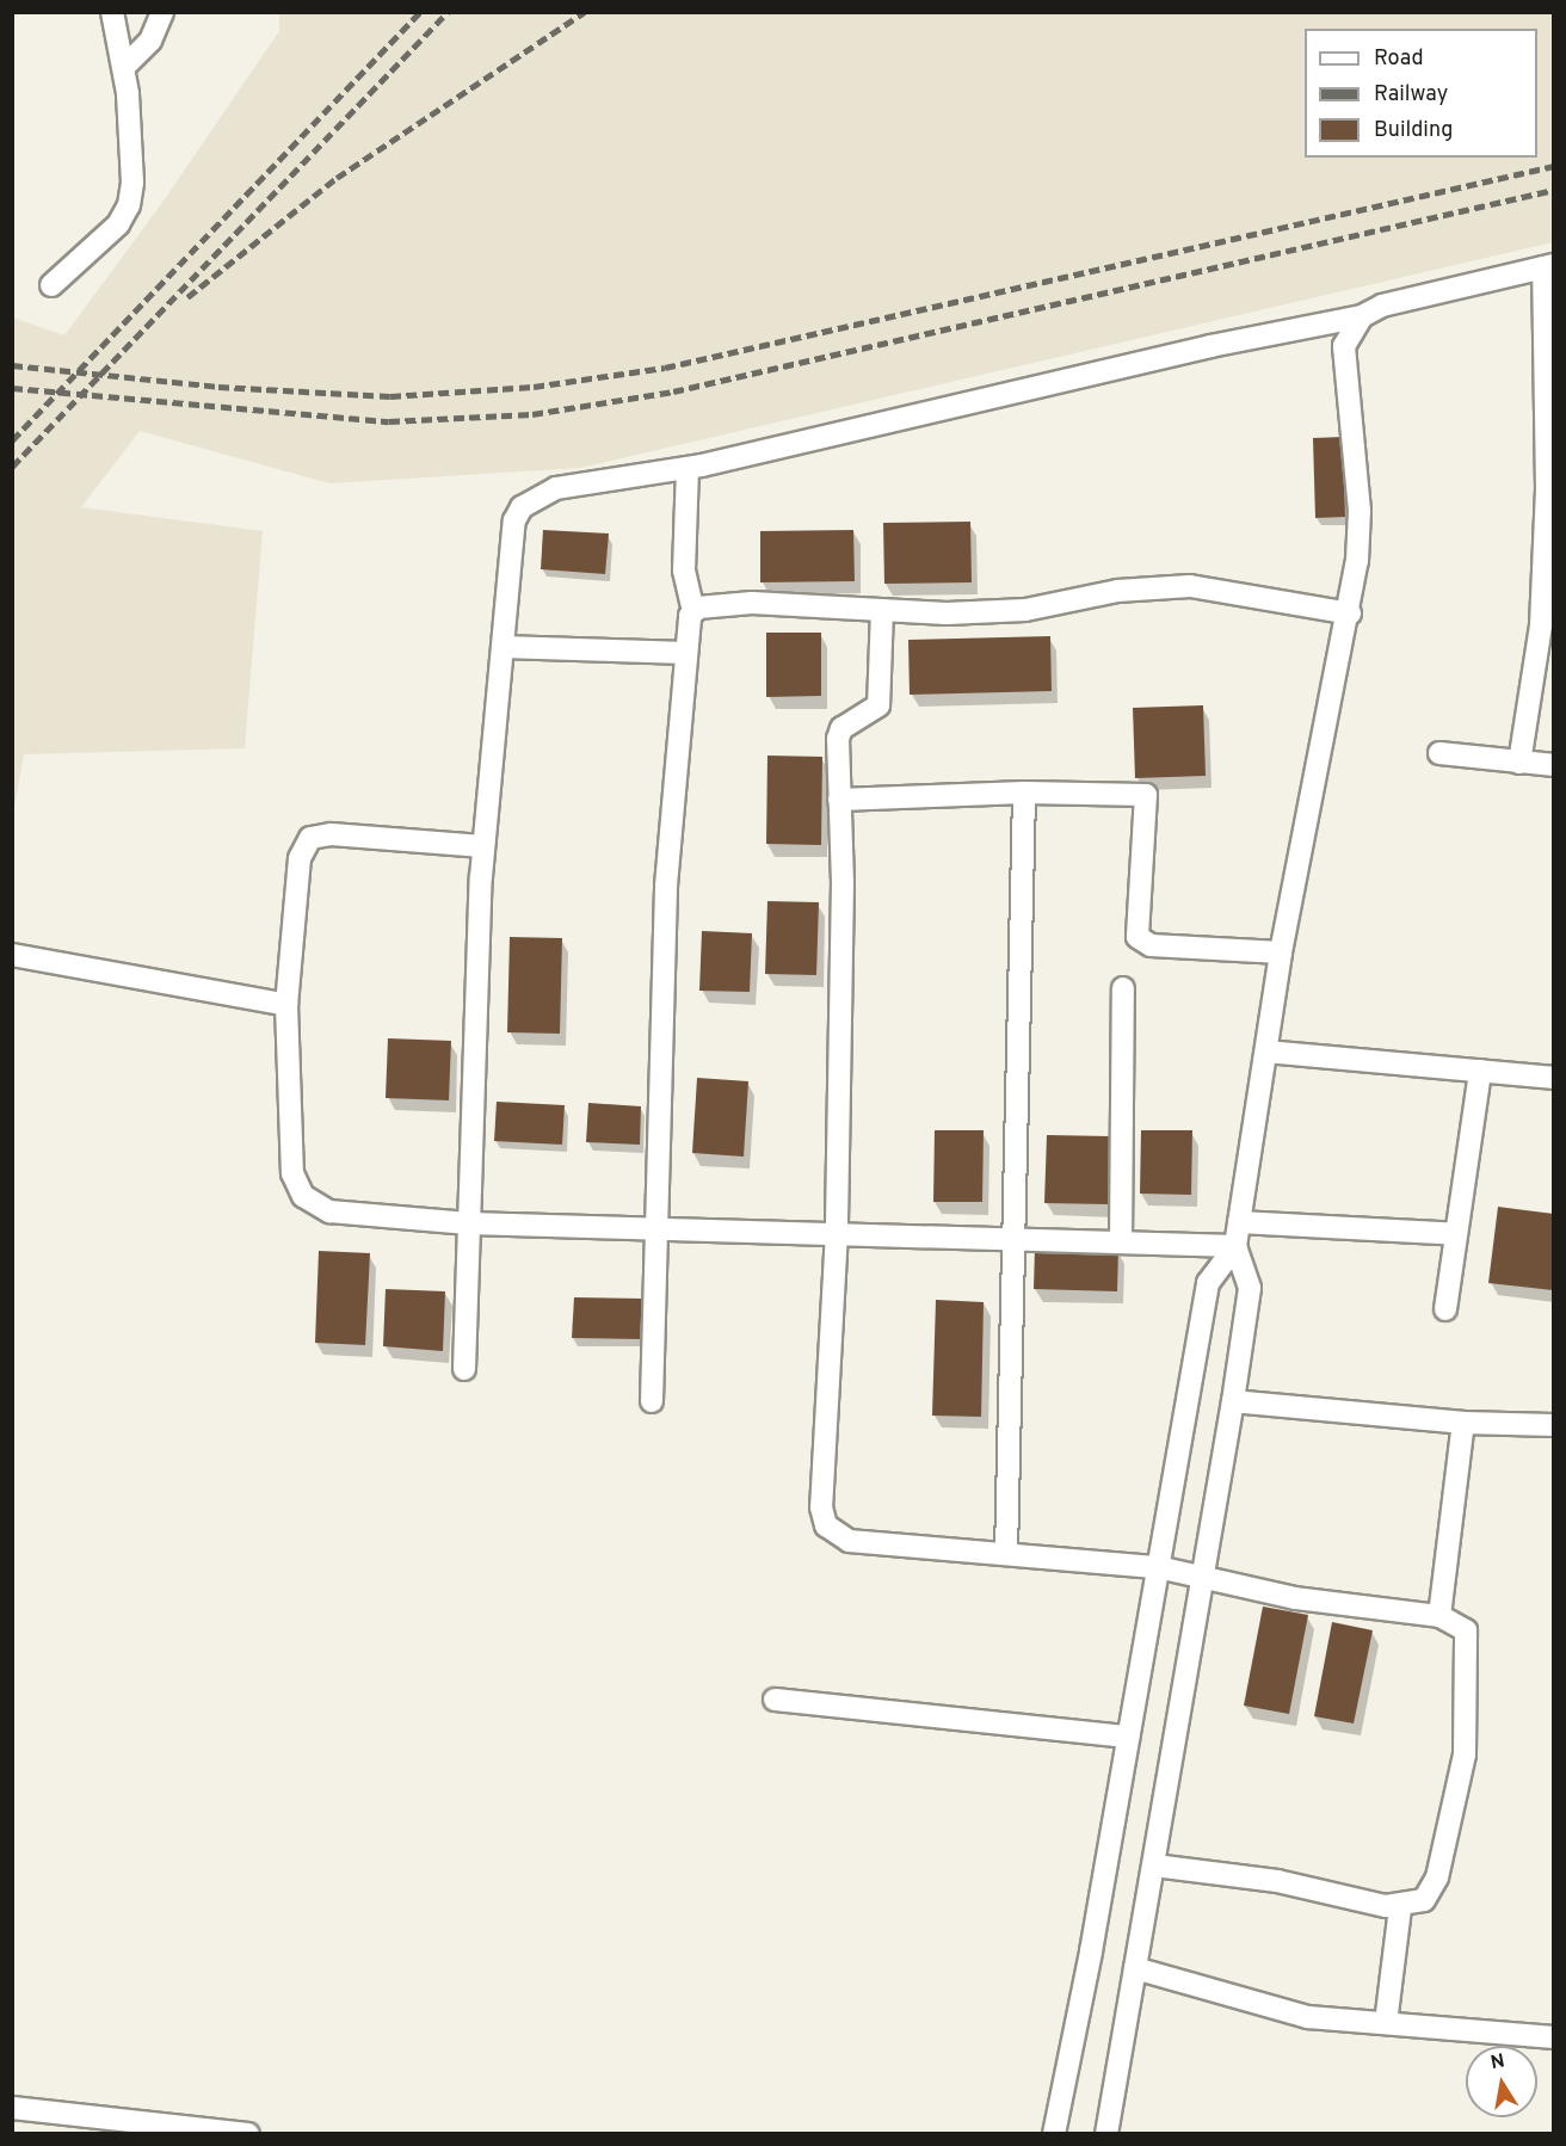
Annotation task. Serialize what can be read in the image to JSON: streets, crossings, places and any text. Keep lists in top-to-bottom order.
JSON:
{
  "legend": ["Road", "Railway", "Building"],
  "north": "top"
}
